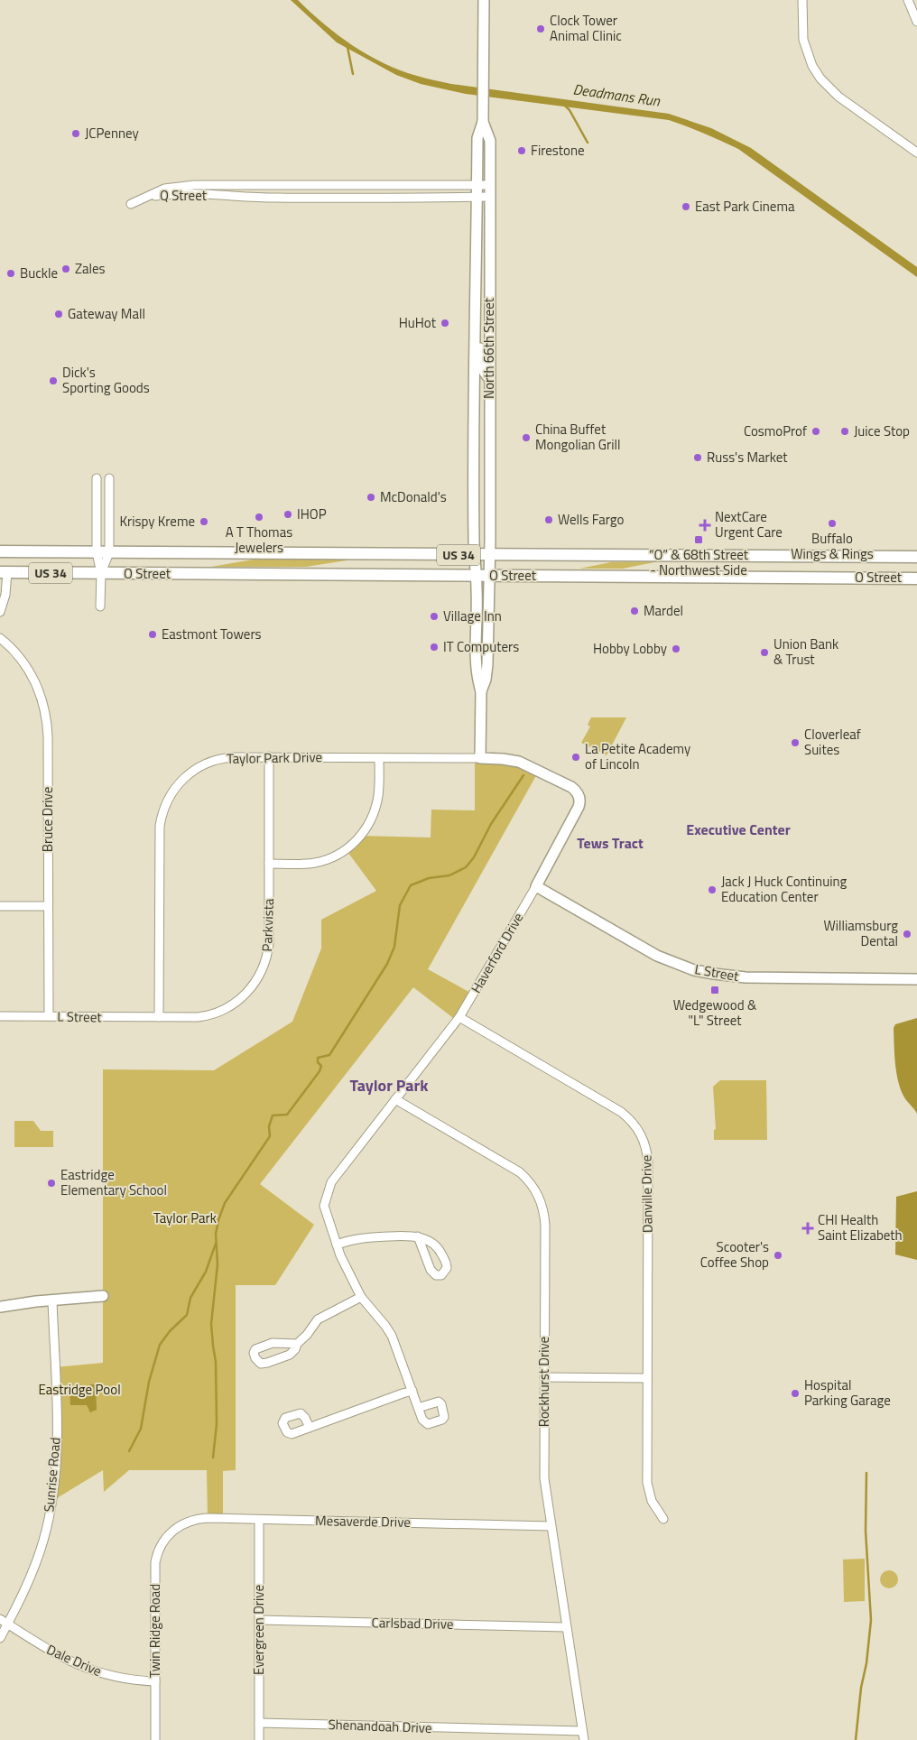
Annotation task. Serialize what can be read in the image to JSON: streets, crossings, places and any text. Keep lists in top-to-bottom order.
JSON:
{
  "streets": {
    "main road": [
      "North 66th Street",
      "US 34",
      "O Street",
      "Taylor Park Drive",
      "Haverford Drive",
      "L Street"
    ],
    "street": [
      "Q Street",
      "Bruce Drive",
      "Parkvista",
      "Danville Drive",
      "Rockhurst Drive",
      "Sunrise Road",
      "Mesaverde Drive",
      "Carlsbad Drive",
      "Evergreen Drive",
      "Twin Ridge Road",
      "Dale Drive",
      "Shenandoah Drive"
    ]
  },
  "crossings": [
    ["Q Street", "North 66th Street"],
    ["North 66th Street", "O Street"],
    ["Taylor Park Drive", "Parkvista"],
    ["Taylor Park Drive", "Haverford Drive"],
    ["Taylor Park Drive", "L Street"],
    ["Bruce Drive", "L Street"],
    ["Parkvista", "L Street"],
    ["Haverford Drive", "L Street"],
    ["Haverford Drive", "Danville Drive"],
    ["Haverford Drive", "Rockhurst Drive"],
    ["Rockhurst Drive", "Mesaverde Drive"],
    ["Rockhurst Drive", "Carlsbad Drive"],
    ["Rockhurst Drive", "Shenandoah Drive"],
    ["Sunrise Road", "Dale Drive"],
    ["Mesaverde Drive", "Evergreen Drive"],
    ["Mesaverde Drive", "Twin Ridge Road"],
    ["Carlsbad Drive", "Evergreen Drive"],
    ["Evergreen Drive", "Shenandoah Drive"],
    ["Twin Ridge Road", "Dale Drive"]
  ],
  "districts": ["Executive Center", "Tews Tract", "Taylor Park"],
  "water": ["Deadmans Run"],
  "parks": ["Taylor Park", "Eastridge Pool"],
  "places": {
    "other": [
      "Clock Tower Animal Clinic",
      "JCPenney",
      "Firestone",
      "East Park Cinema",
      "Zales",
      "Buckle",
      "Gateway Mall",
      "HuHot",
      "Dick's Sporting Goods",
      "CosmoProf",
      "Juice Stop",
      "China Buffet Mongolian Grill",
      "Russ's Market",
      "McDonald's",
      "IHOP",
      "A T Thomas Jewelers",
      "Wells Fargo",
      "Krispy Kreme",
      "Buffalo Wings & Rings",
      "Mardel",
      "Village Inn",
      "Eastmont Towers",
      "IT Computers",
      "Hobby Lobby",
      "Union Bank & Trust",
      "Cloverleaf Suites",
      "La Petite Academy of Lincoln",
      "Jack J Huck Continuing Education Center",
      "Williamsburg Dental",
      "Eastridge Elementary School",
      "Scooter's Coffee Shop",
      "Hospital Parking Garage"
    ],
    "health": ["NextCare Urgent Care", "CHI Health Saint Elizabeth"],
    "transit": ["“O” & 68th Street - Northwest Side", "Wedgewood & \"L\" Street"]
  }
}
